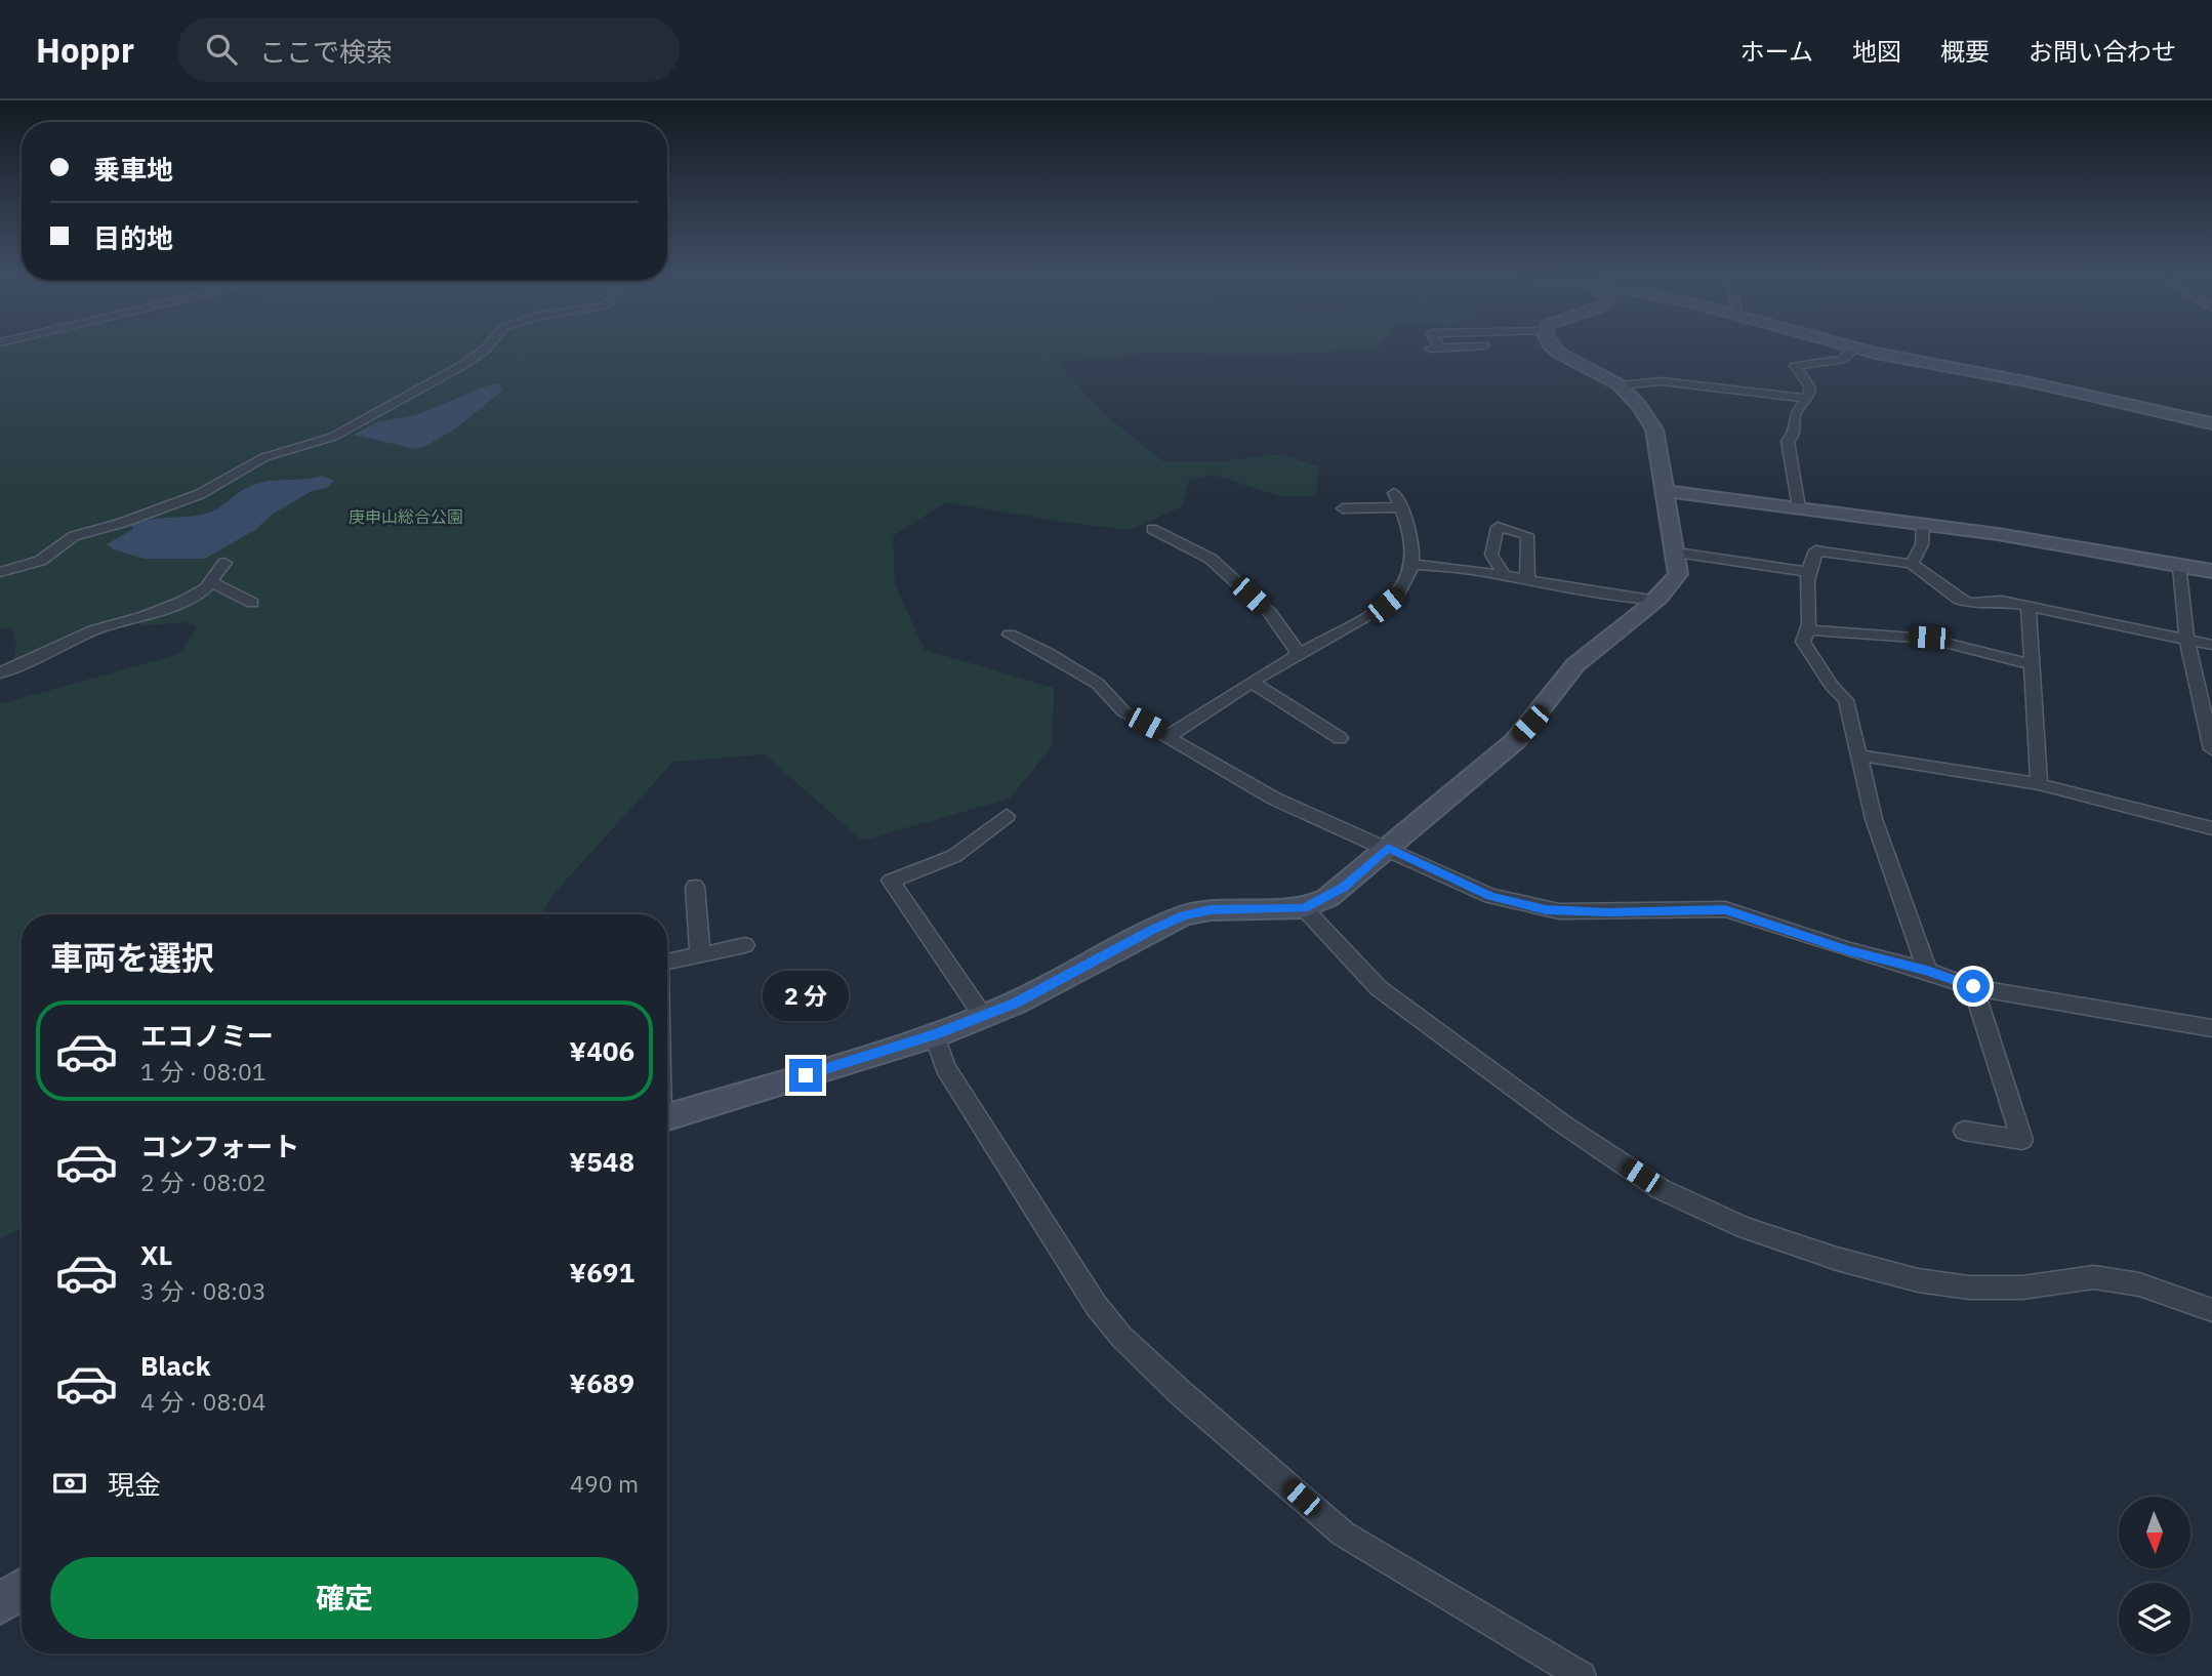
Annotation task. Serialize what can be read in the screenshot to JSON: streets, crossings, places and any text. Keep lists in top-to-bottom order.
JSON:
{
  "parks": ["庚申山総合公園"],
  "north": "bottom",
  "page": {
    "header": "Hoppr",
    "search": "ここで検索",
    "nav": [
      "ホーム",
      "地図",
      "概要",
      "お問い合わせ"
    ],
    "banner": ["乗車地", "目的地"],
    "heading": "車両を選択",
    "bubble": "2 分",
    "list": [
      {
        "name": "エコノミー",
        "note": "1 分 · 08:01",
        "value": "¥406"
      },
      {
        "name": "コンフォート",
        "note": "2 分 · 08:02",
        "value": "¥548"
      },
      {
        "name": "XL",
        "note": "3 分 · 08:03",
        "value": "¥691"
      },
      {
        "name": "Black",
        "note": "4 分 · 08:04",
        "value": "¥689"
      }
    ],
    "pay": ["現金", "490 m"],
    "buttons": "確定"
  }
}
